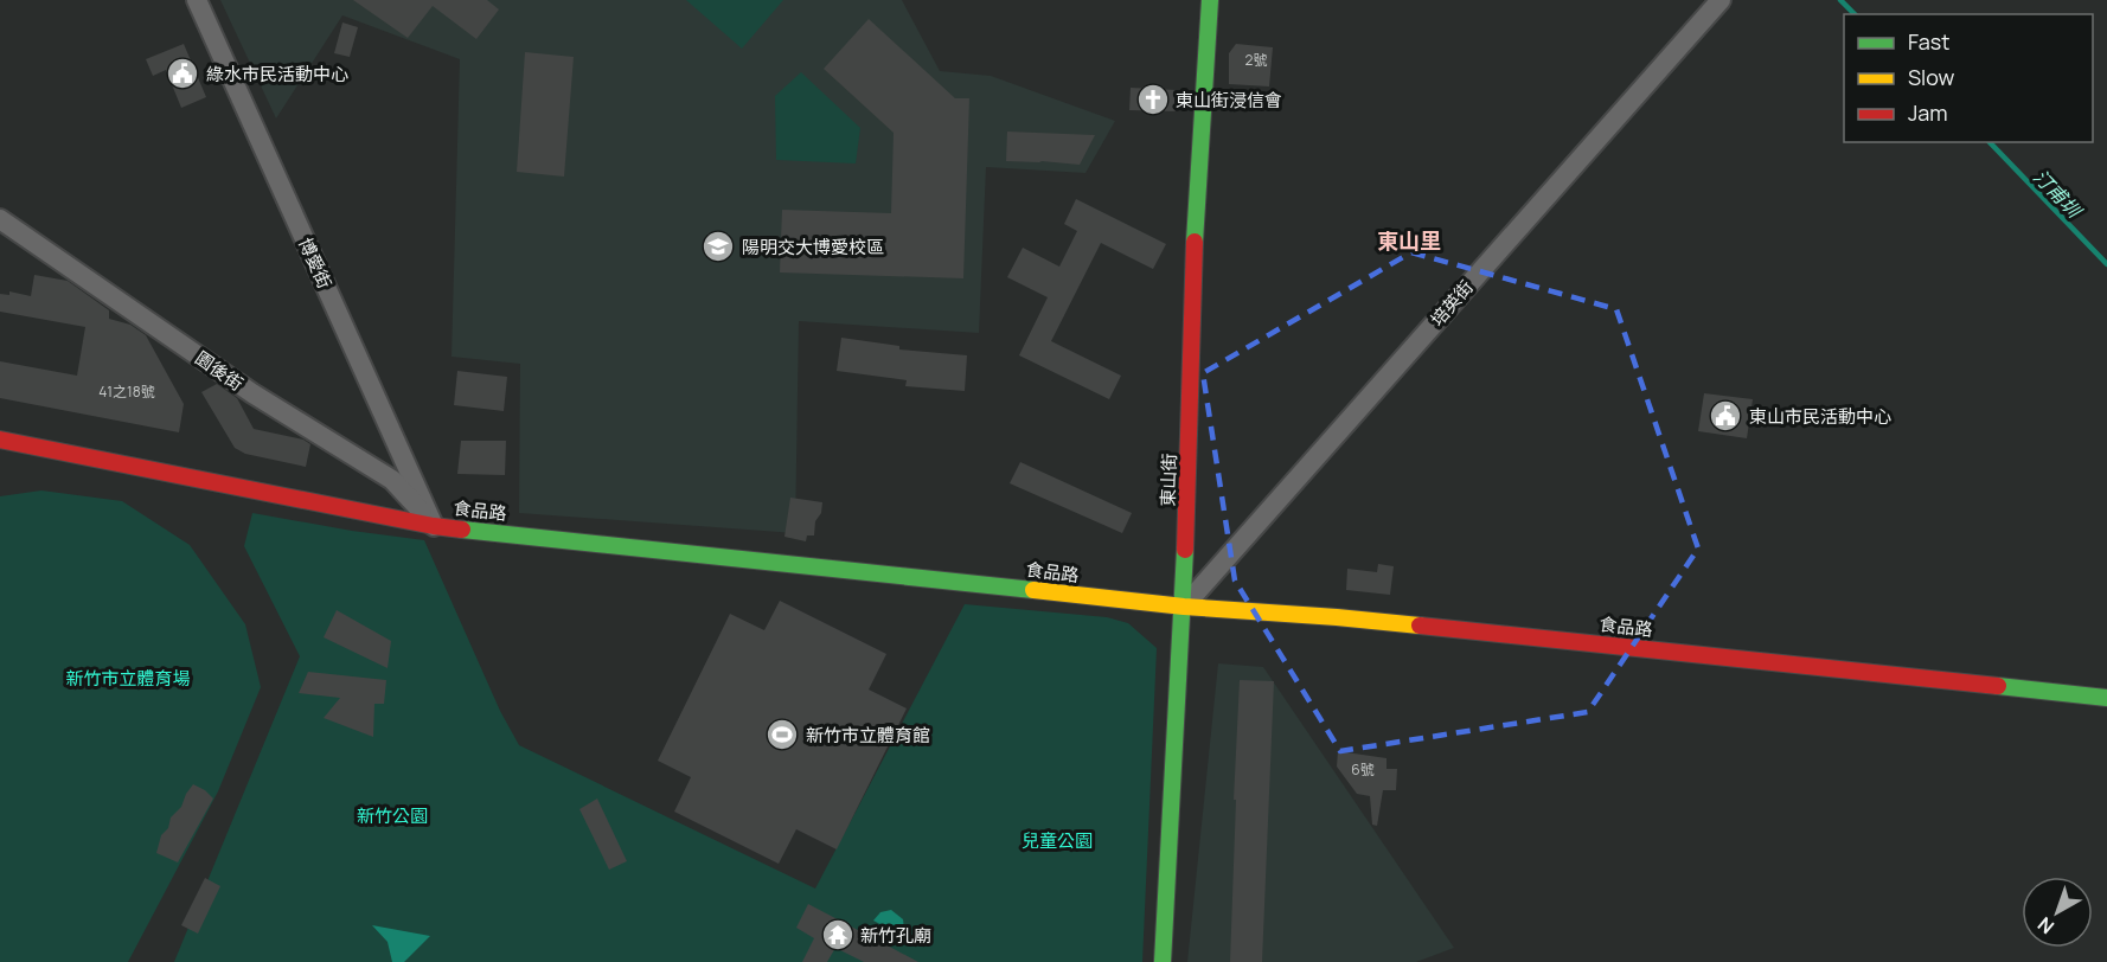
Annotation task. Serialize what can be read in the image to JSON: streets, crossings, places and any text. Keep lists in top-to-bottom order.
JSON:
{
  "streets": {
    "street": [
      "博愛街",
      "培英街",
      "園後街",
      "東山街",
      "食品路"
    ]
  },
  "crossings": [
    ["博愛街", "園後街"],
    ["博愛街", "食品路"],
    ["培英街", "東山街"],
    ["培英街", "食品路"],
    ["園後街", "食品路"],
    ["東山街", "食品路"]
  ],
  "districts": ["東山里"],
  "water": ["汀甫圳"],
  "parks": ["新竹市立體育場", "新竹公園", "兒童公園"],
  "places": {
    "public building": ["綠水市民活動中心", "東山市民活動中心"],
    "church": ["東山街浸信會"],
    "school or university": ["陽明交大博愛校區"],
    "sports": ["新竹市立體育館"],
    "temple": ["新竹孔廟"]
  },
  "house_numbers": ["2號", "41之18號", "6號"],
  "legend": ["Fast", "Slow", "Jam"],
  "north": "bottom left"
}
